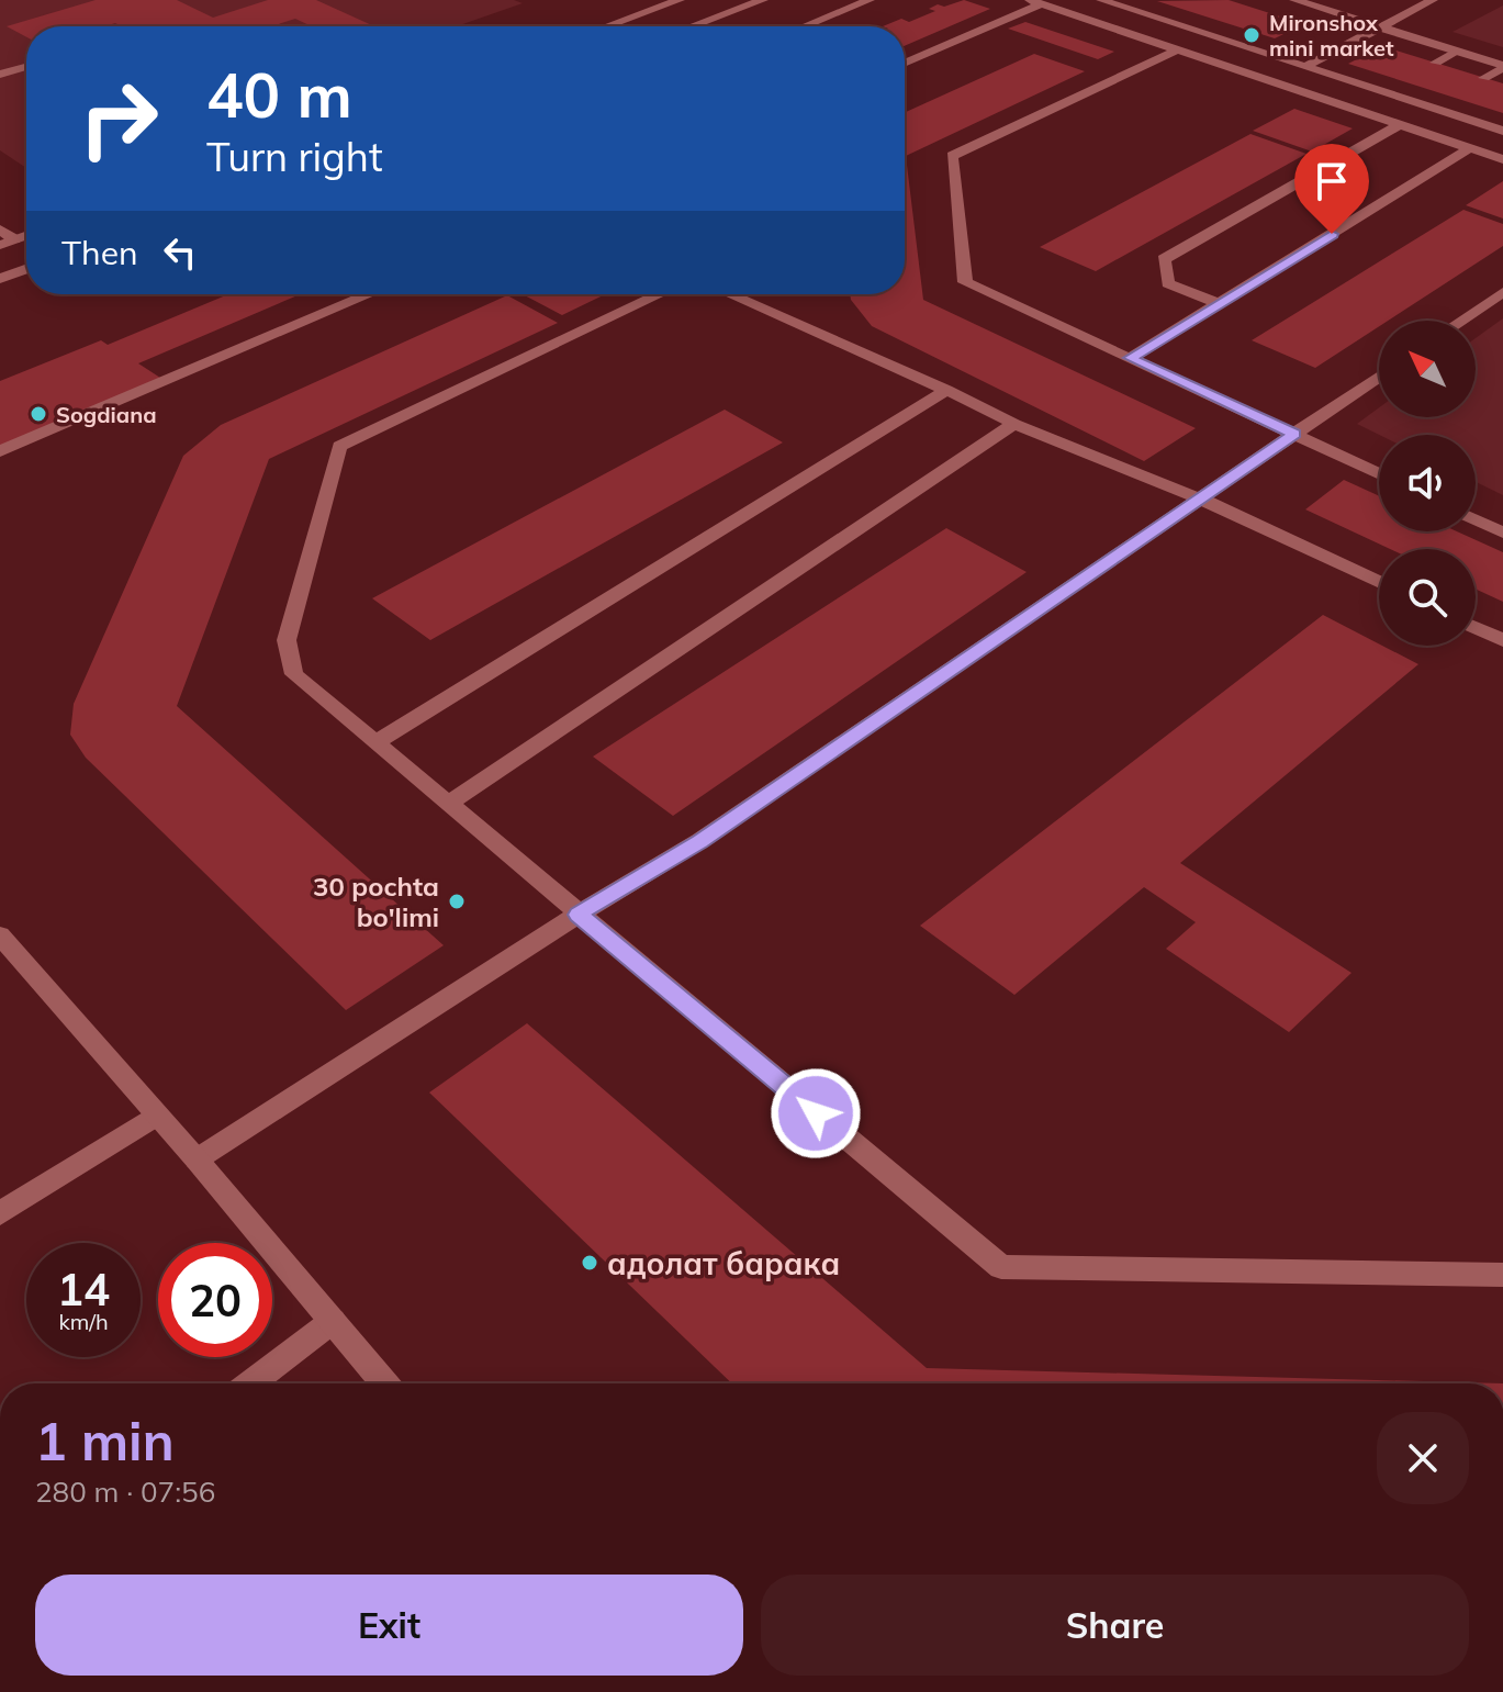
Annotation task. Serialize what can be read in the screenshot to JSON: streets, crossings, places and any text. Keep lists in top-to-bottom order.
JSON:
{
  "places": [
    "Mironshox mini market",
    "Sogdiana",
    "30 pochta bo'limi",
    "адолат барака"
  ],
  "north": "top left",
  "page": {
    "turn": ["40 m", "Turn right"],
    "then": "Then",
    "speed": "14 km/h",
    "limit": "20",
    "heading": ["1 min", "280 m · 07:56"],
    "buttons": ["Exit", "Share"]
  }
}
